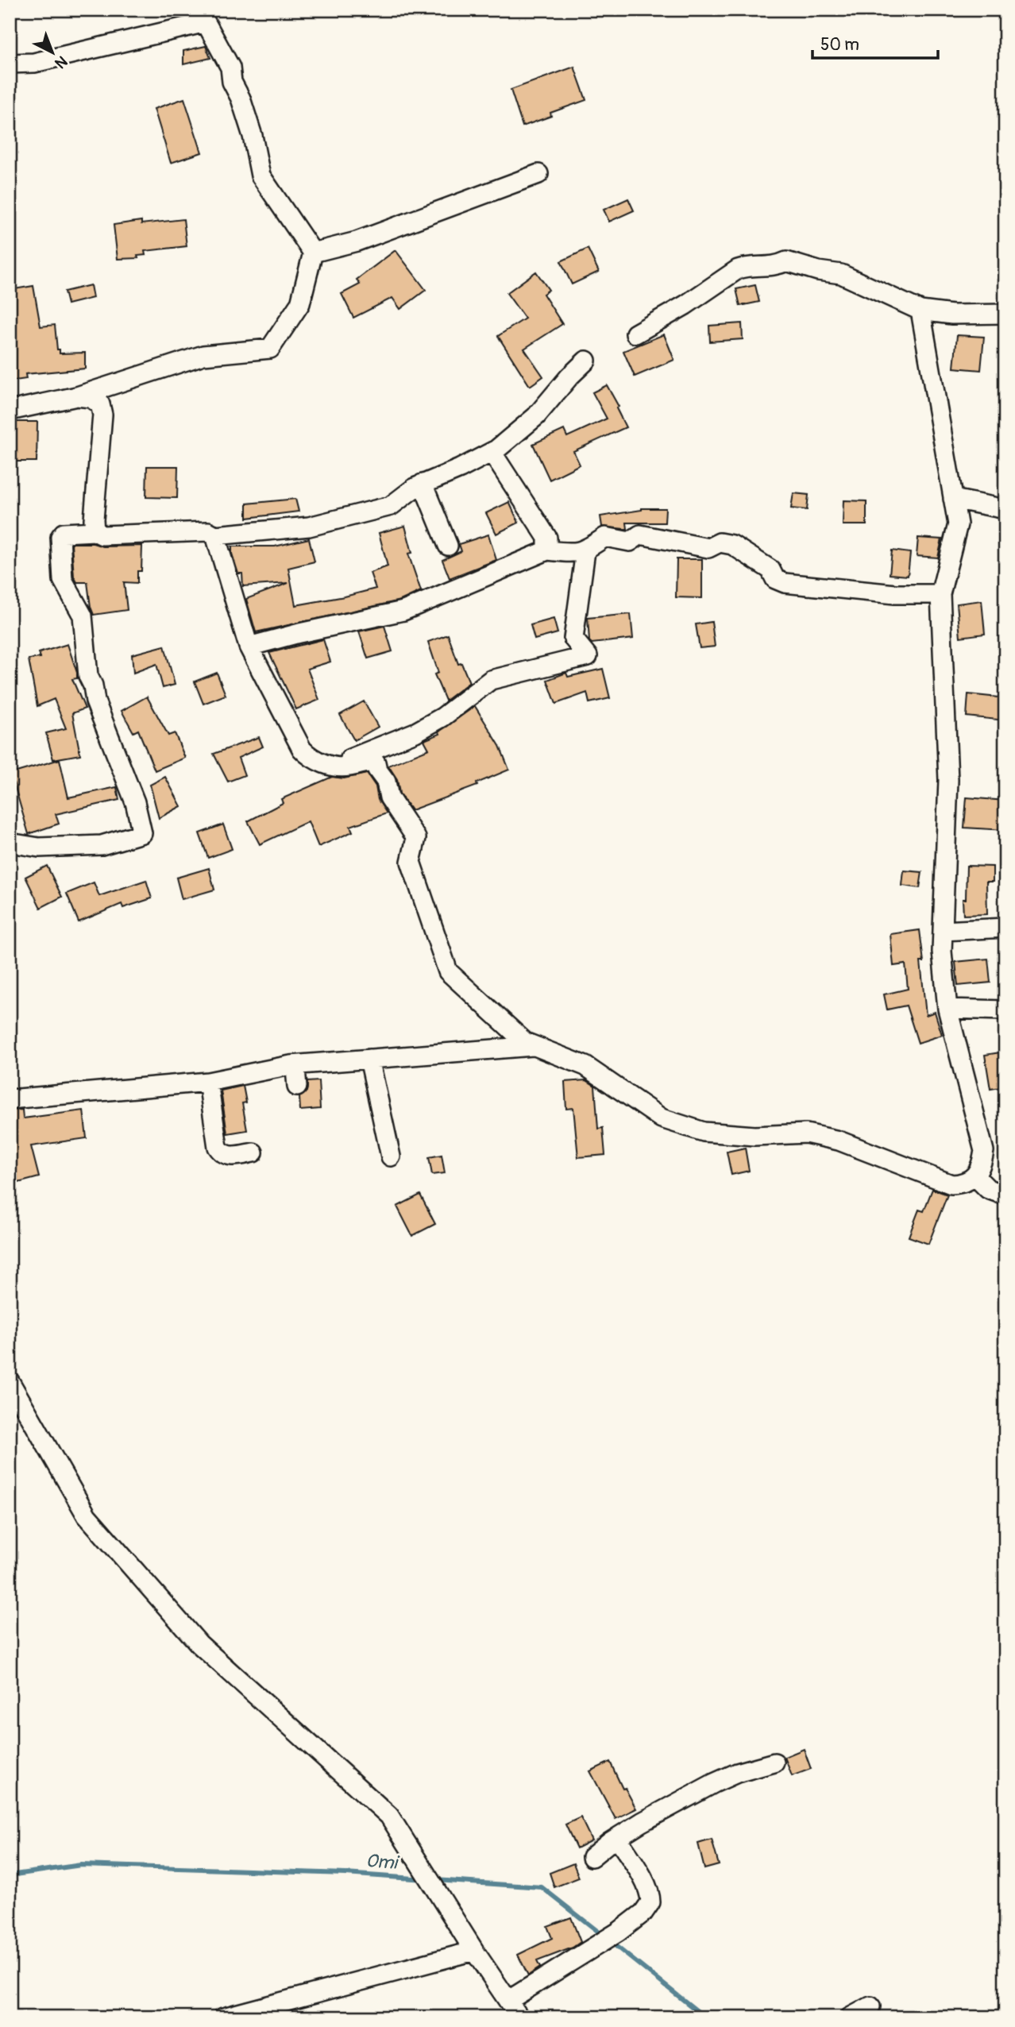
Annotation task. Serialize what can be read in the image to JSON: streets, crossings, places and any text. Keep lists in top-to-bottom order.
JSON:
{
  "water": ["Omi"],
  "scale_bar": "50 m",
  "north": "bottom right"
}
